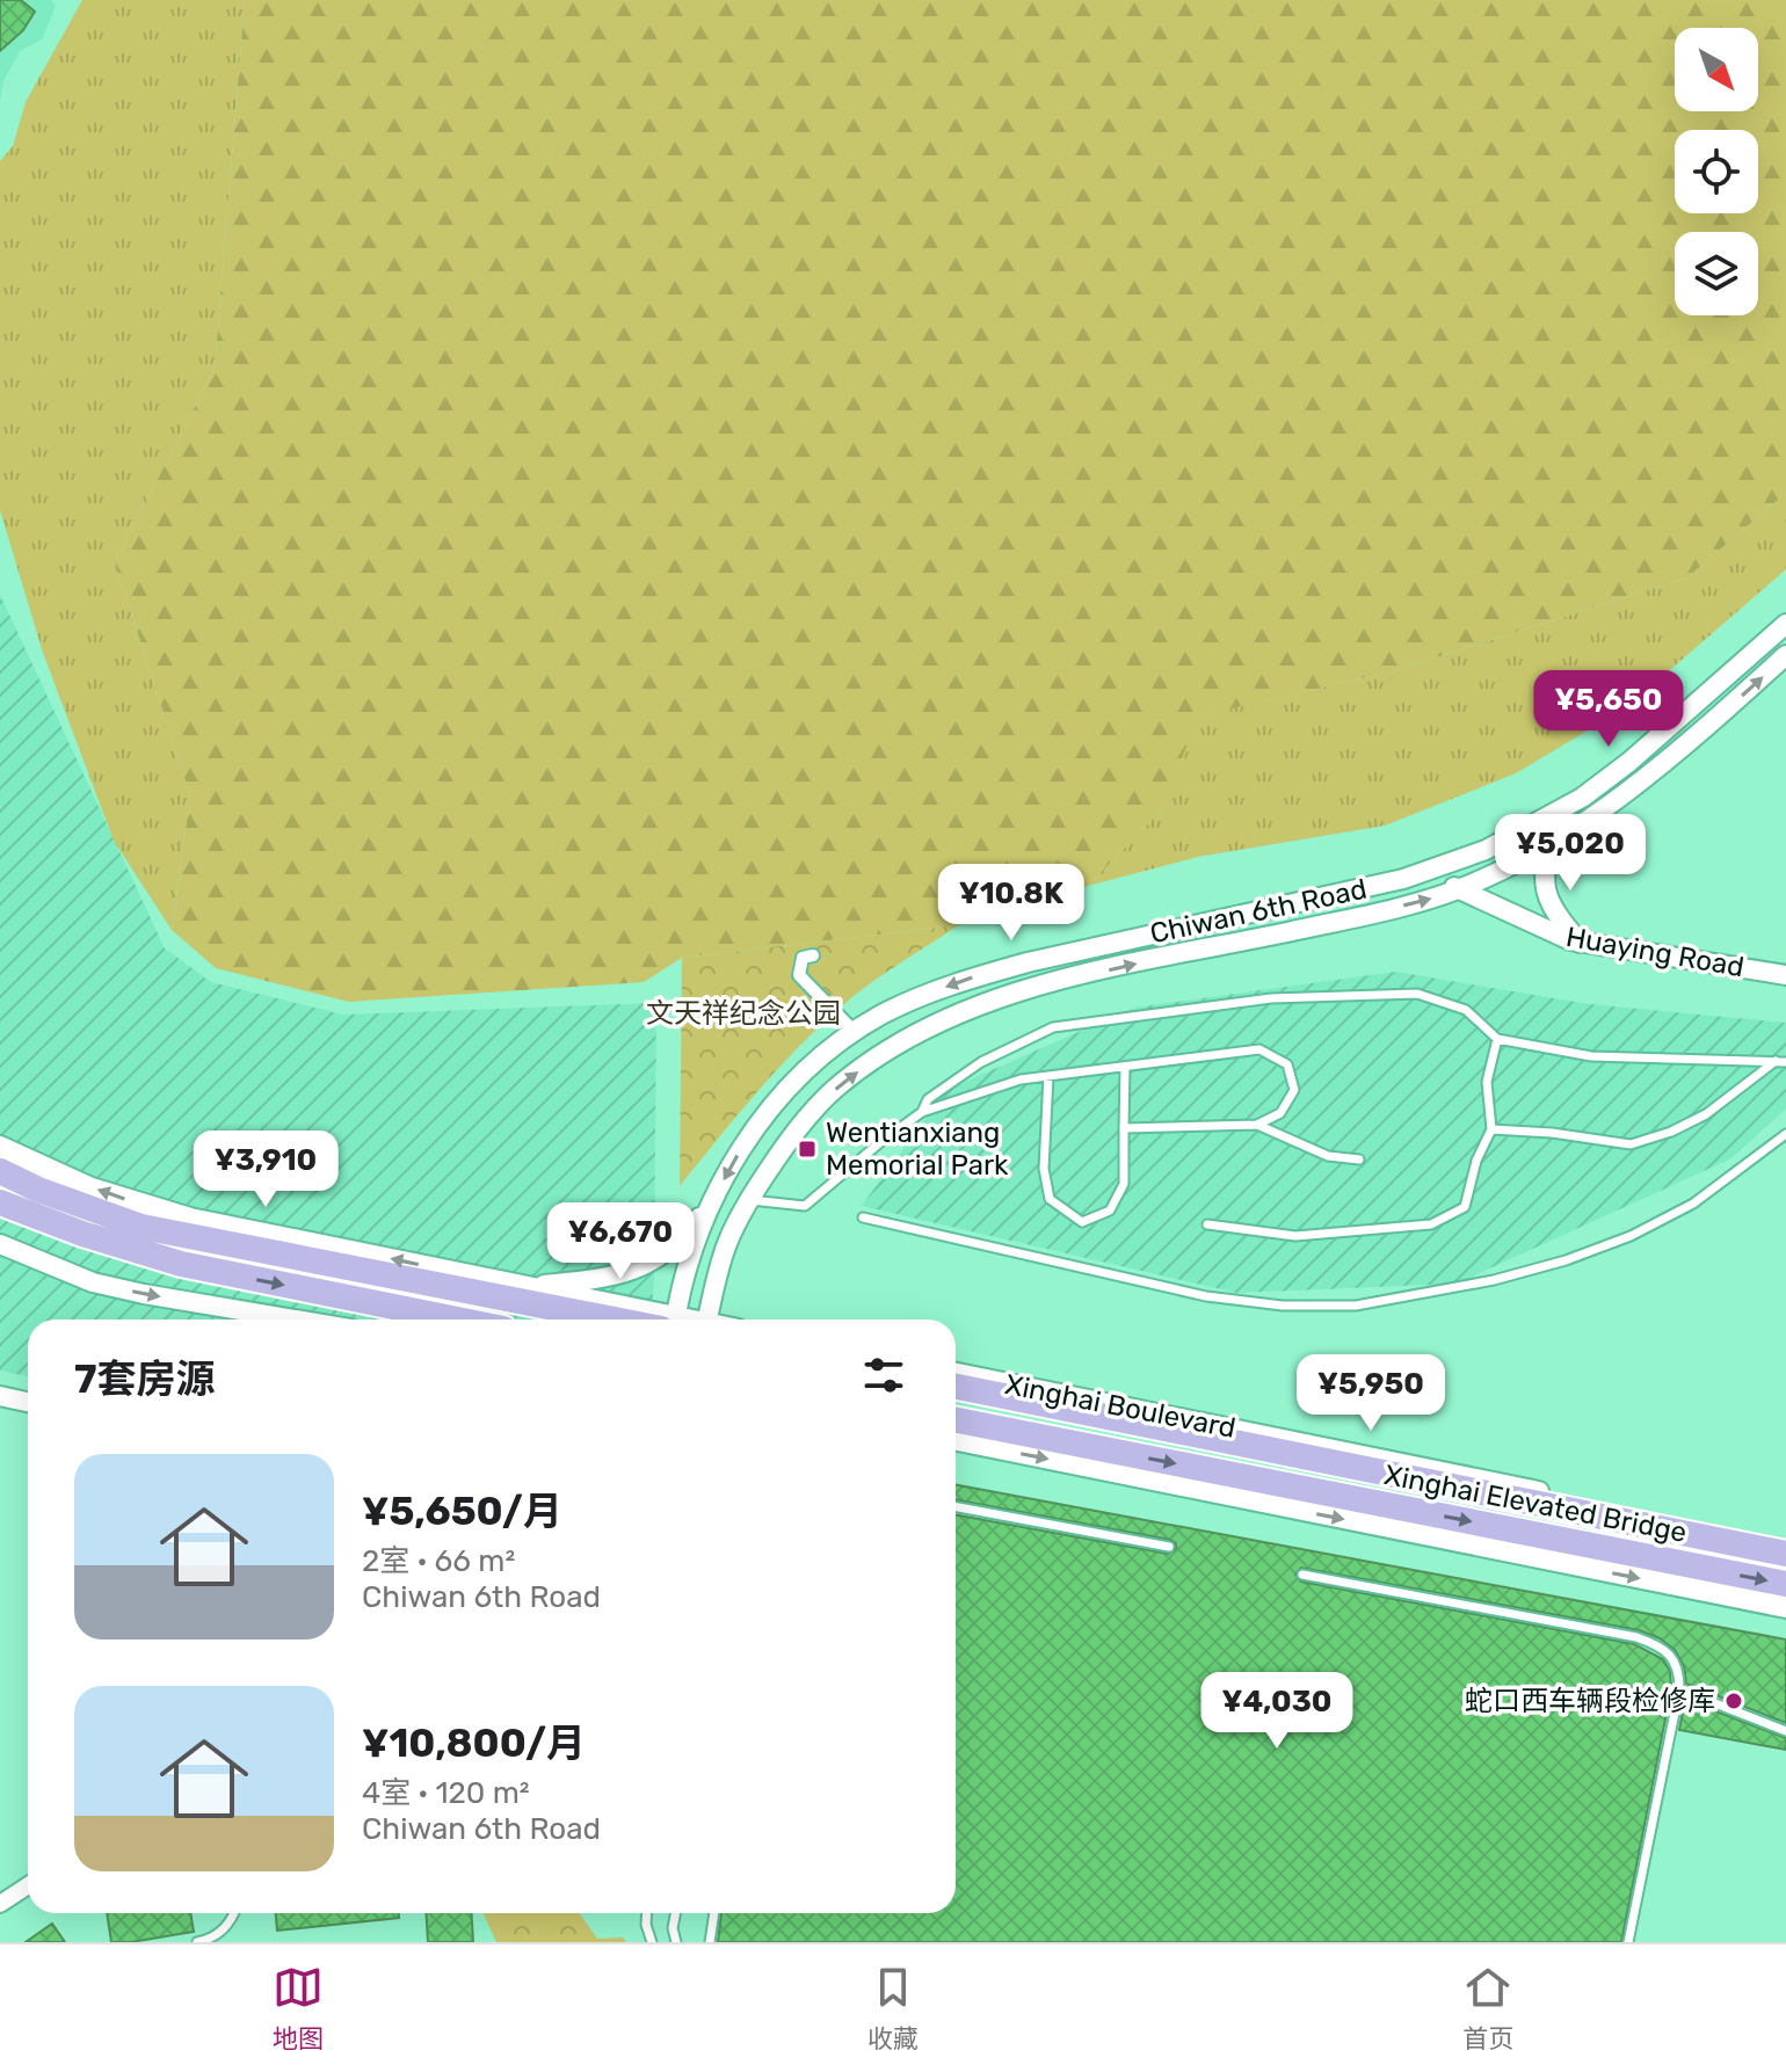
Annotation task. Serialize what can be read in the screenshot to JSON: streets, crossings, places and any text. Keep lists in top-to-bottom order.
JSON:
{
  "streets": {
    "main road": ["Xinghai Elevated Bridge"],
    "street": ["Chiwan 6th Road", "Huaying Road", "Xinghai Boulevard"]
  },
  "crossings": [
    ["Chiwan 6th Road", "Huaying Road"]
  ],
  "parks": ["文天祥纪念公园"],
  "places": {
    "transit": ["Wentianxiang Memorial Park"],
    "other": ["蛇口西车辆段检修库"]
  },
  "north": "bottom right",
  "page": {
    "price": [
      "¥5,650",
      "¥5,020",
      "¥10.8K",
      "¥3,910",
      "¥6,670",
      "¥5,950",
      "¥4,030"
    ],
    "heading": "7套房源",
    "list": [
      {
        "name": "¥5,650/月",
        "note": "2室 · 66 m² · Chiwan 6th Road"
      },
      {
        "name": "¥10,800/月",
        "note": "4室 · 120 m² · Chiwan 6th Road"
      }
    ],
    "tabs": ["地图", "收藏", "首页"]
  }
}
